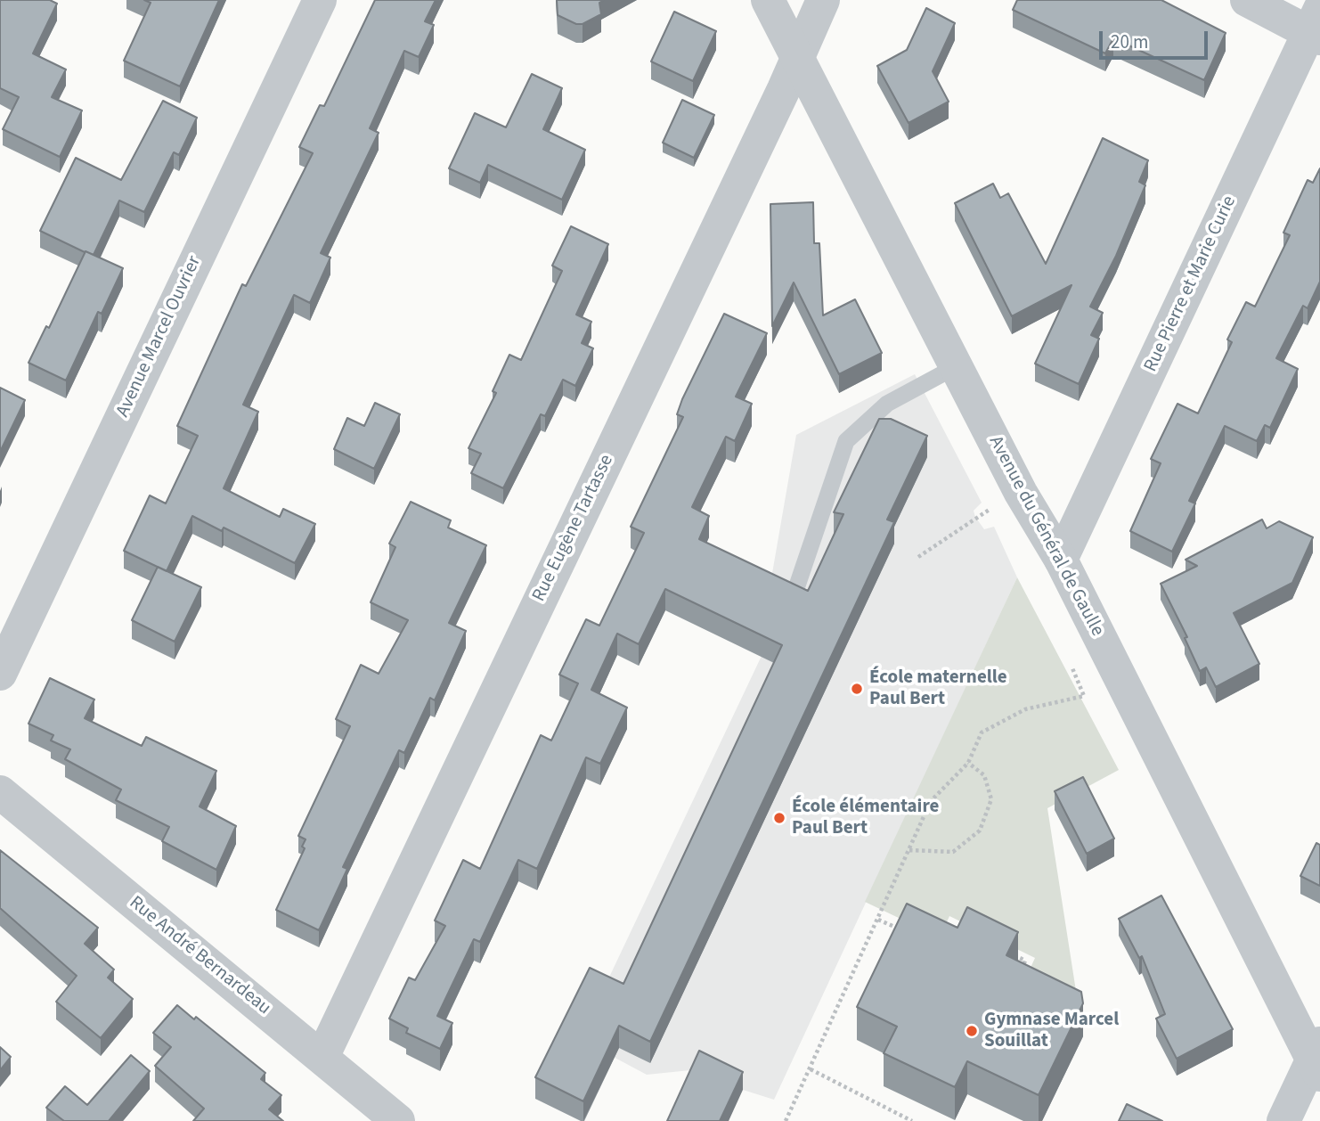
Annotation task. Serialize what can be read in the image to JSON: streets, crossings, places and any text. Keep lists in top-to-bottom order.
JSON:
{
  "streets": {
    "street": [
      "Rue Pierre et Marie Curie",
      "Avenue Marcel Ouvrier",
      "Rue Eugène Tartasse",
      "Avenue du Général de Gaulle",
      "Rue André Bernardeau"
    ]
  },
  "crossings": [
    ["Rue Pierre et Marie Curie", "Avenue du Général de Gaulle"],
    ["Rue Eugène Tartasse", "Avenue du Général de Gaulle"],
    ["Rue Eugène Tartasse", "Rue André Bernardeau"]
  ],
  "places": ["École maternelle Paul Bert", "École élémentaire Paul Bert", "Gymnase Marcel Souillat"],
  "scale_bar": "20 m"
}
